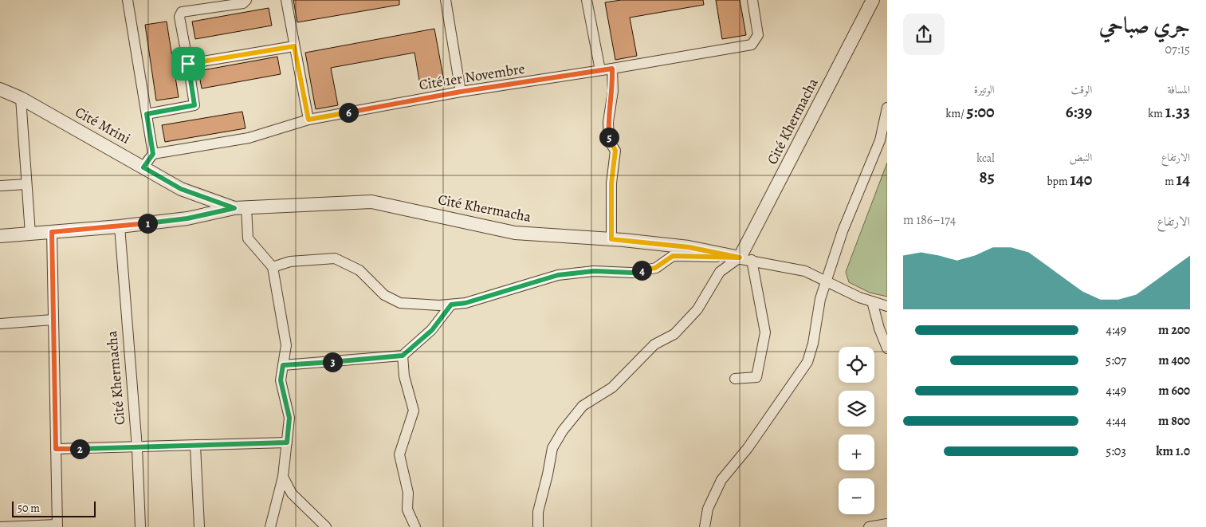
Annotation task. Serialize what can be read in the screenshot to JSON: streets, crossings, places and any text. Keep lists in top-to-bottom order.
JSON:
{
  "streets": {
    "street": ["Cité 1er Novembre", "Cité Khermacha", "Cité Mrini"]
  },
  "crossings": [
    ["Cité Khermacha", "Cité Mrini"]
  ],
  "scale_bar": "50 m",
  "page": {
    "heading": ["جري صباحي", "07:15"],
    "stats": [
      ["المسافة", "1.33 km"],
      ["الوقت", "6:39"],
      ["الوتيرة", "5:00 /km"],
      ["الارتفاع", "14 m"],
      ["النبض", "140 bpm"],
      ["kcal", "85"]
    ],
    "pins": [
      "6",
      "5",
      "1",
      "4",
      "3",
      "2"
    ],
    "chart": ["الارتفاع", "174–186 m"],
    "list": [
      {
        "name": "200 m",
        "note": "4:49"
      },
      {
        "name": "400 m",
        "note": "5:07"
      },
      {
        "name": "600 m",
        "note": "4:49"
      },
      {
        "name": "800 m",
        "note": "4:44"
      },
      {
        "name": "1.0 km",
        "note": "5:03"
      }
    ],
    "map_buttons": ["+", "−"],
    "scale": "50 m"
  }
}
